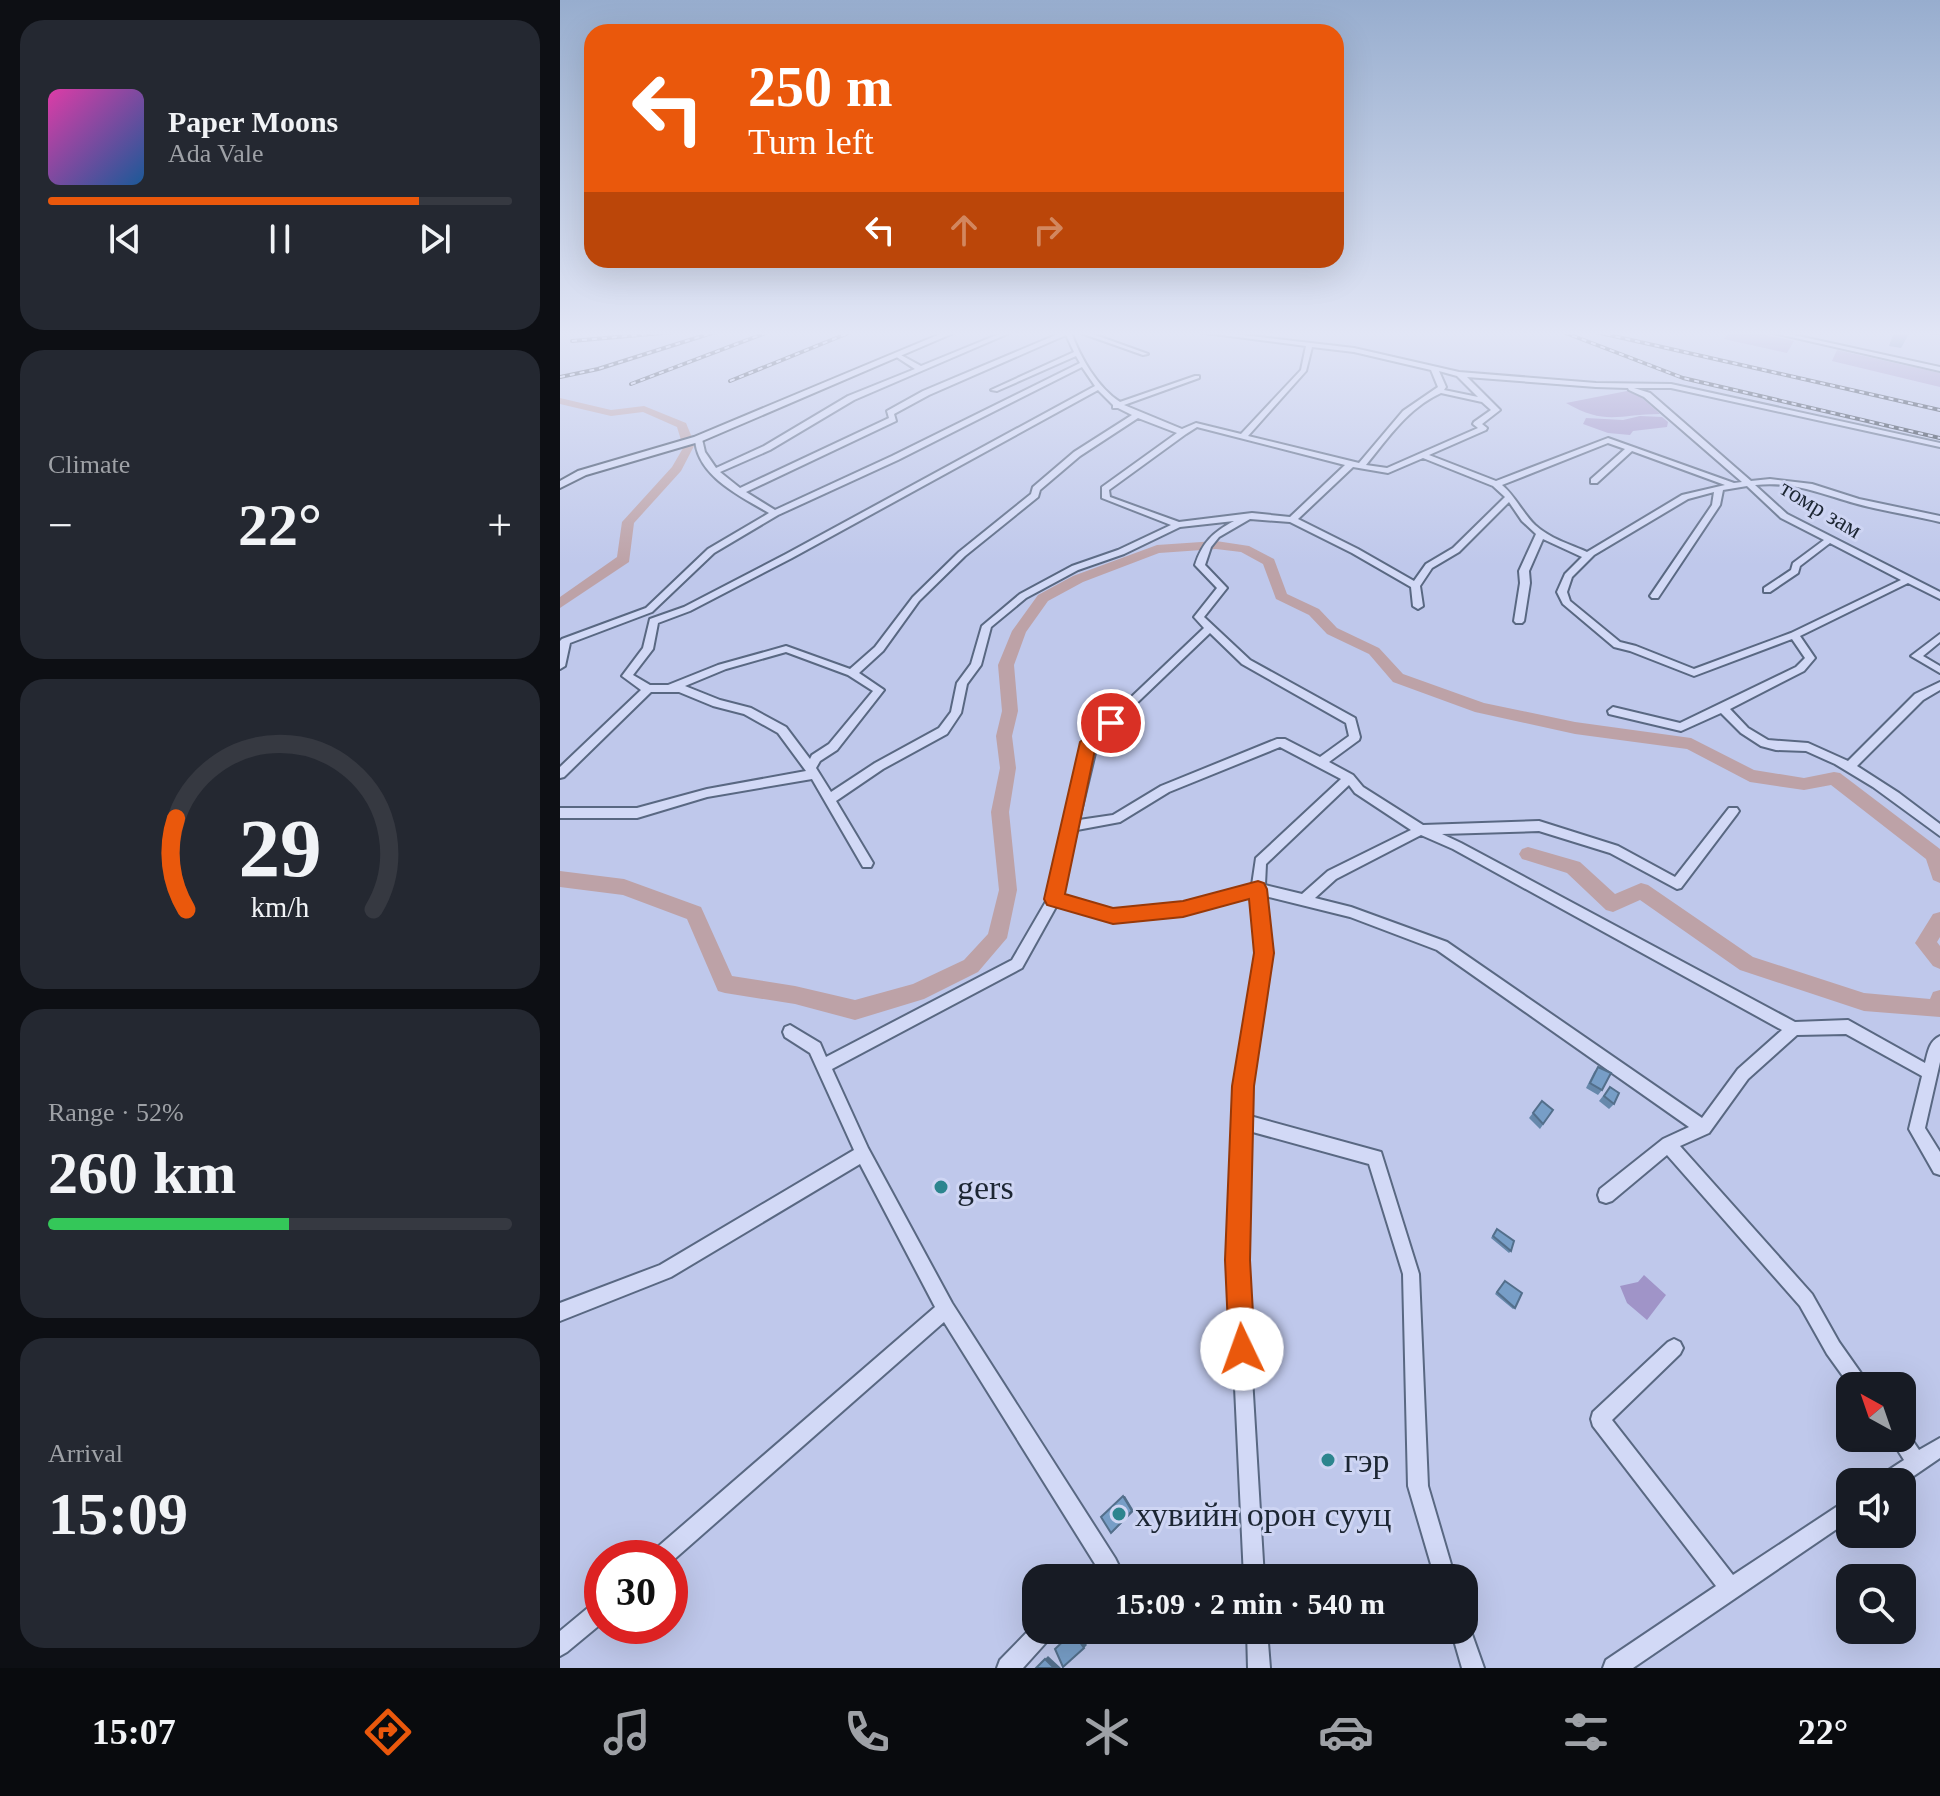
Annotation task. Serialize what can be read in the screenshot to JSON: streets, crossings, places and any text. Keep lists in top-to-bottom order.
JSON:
{
  "streets": {
    "street": ["томр зам"]
  },
  "places": ["gers", "гэр", "хувийн орон сууц"],
  "north": "top left",
  "page": {
    "turn": ["250 m", "Turn left"],
    "song": ["Paper Moons", "Ada Vale"],
    "tile": [
      "Climate",
      ["Range · 52%", "260 km"],
      ["Arrival", "15:09"]
    ],
    "heat": ["−", "22°", "+"],
    "limit": "30",
    "trip": "15:09 · 2 min · 540 m",
    "tabs": ["15:07", "22°"],
    "gauge": ["29", "km/h"]
  }
}
